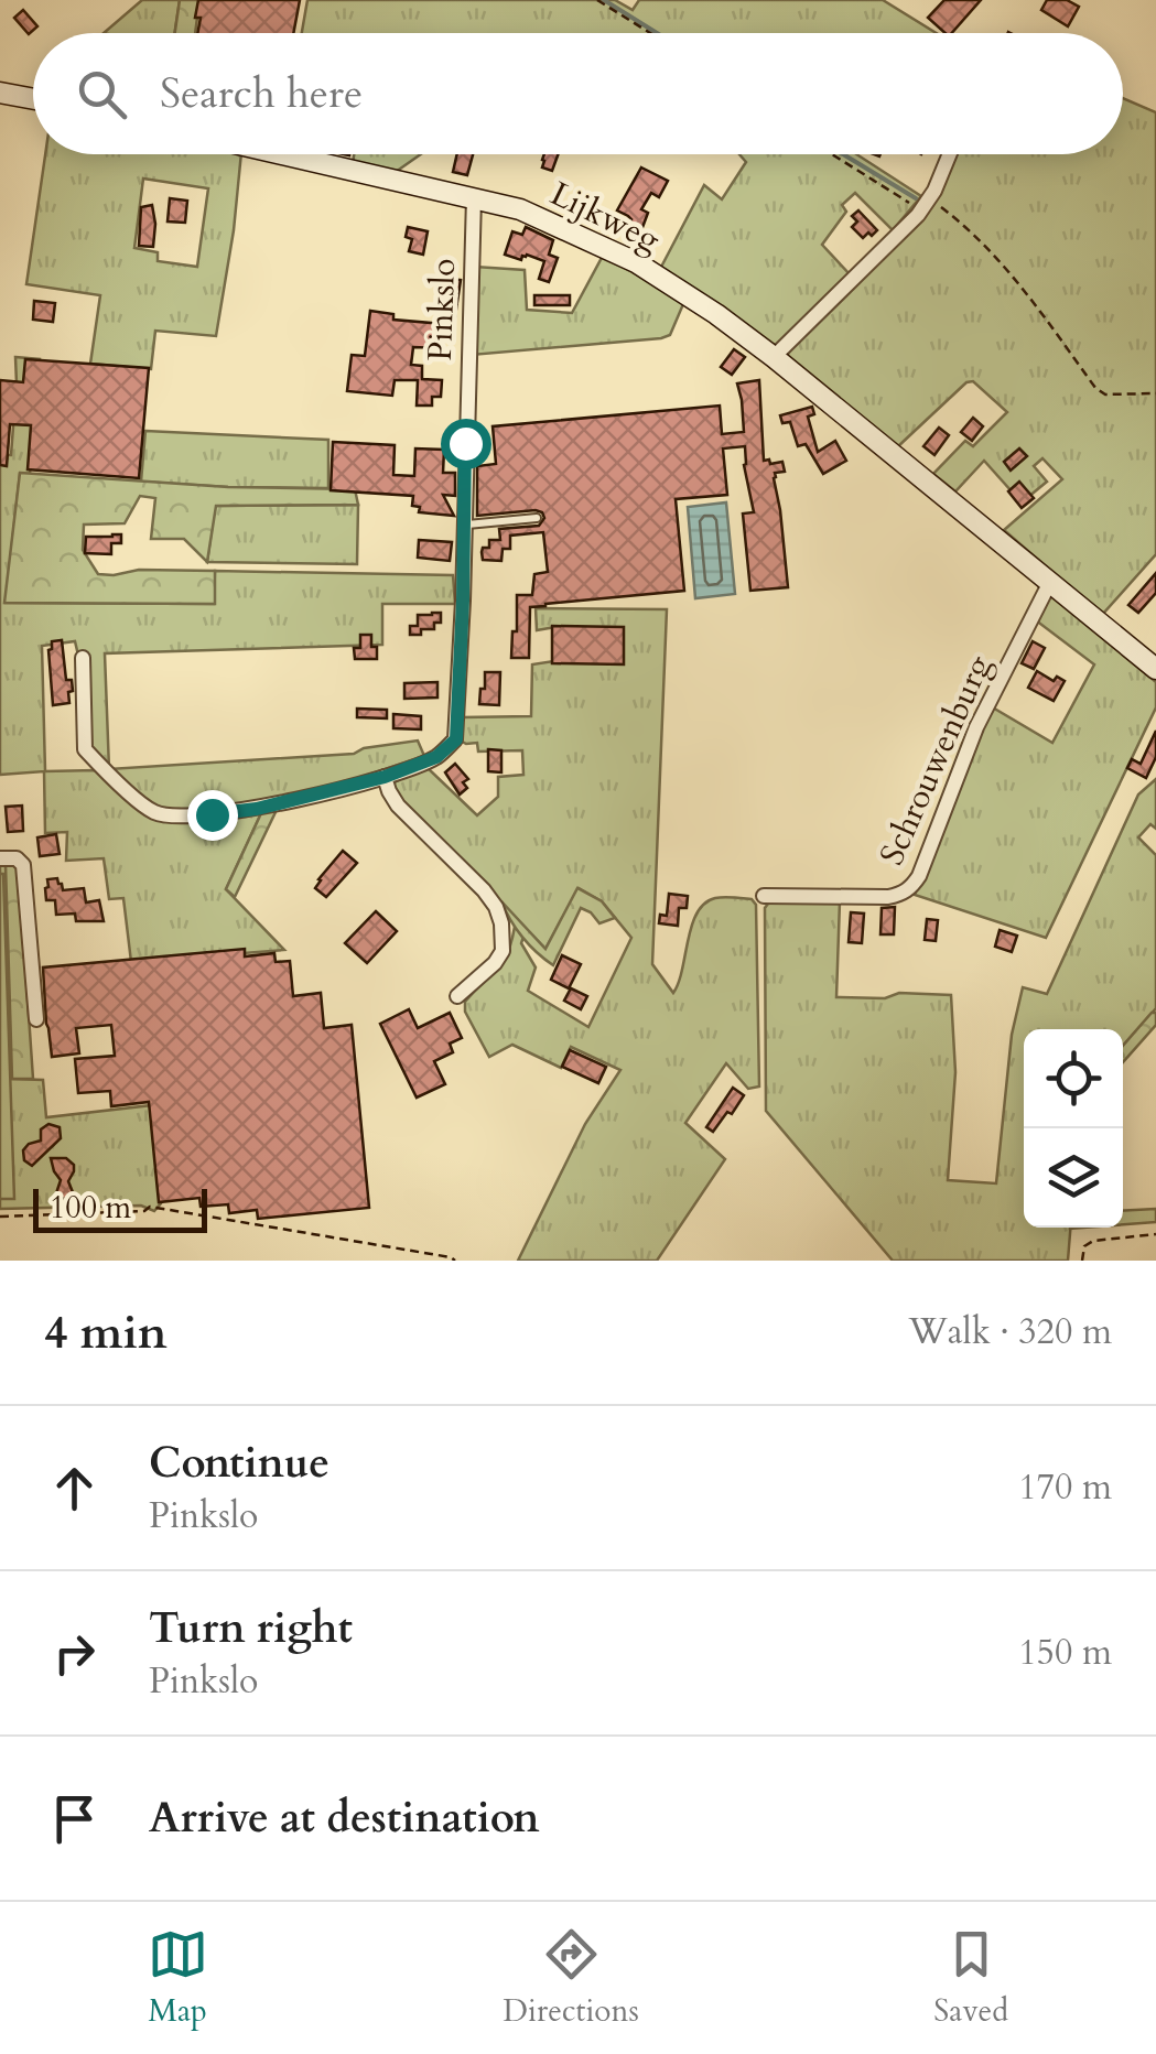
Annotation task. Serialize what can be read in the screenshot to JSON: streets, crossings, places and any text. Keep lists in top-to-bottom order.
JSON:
{
  "streets": {
    "street": ["Lijkweg", "Pinkslo", "Schrouwenburg"]
  },
  "crossings": [
    ["Lijkweg", "Pinkslo"],
    ["Lijkweg", "Schrouwenburg"]
  ],
  "scale_bar": "100 m",
  "page": {
    "search": "Search here",
    "scale": "100 m",
    "heading": ["4 min", "Walk · 320 m"],
    "list": [
      ["Continue", "Pinkslo", "170 m"],
      ["Turn right", "Pinkslo", "150 m"],
      "Arrive at destination"
    ],
    "nav": ["Map", "Directions", "Saved"]
  }
}
